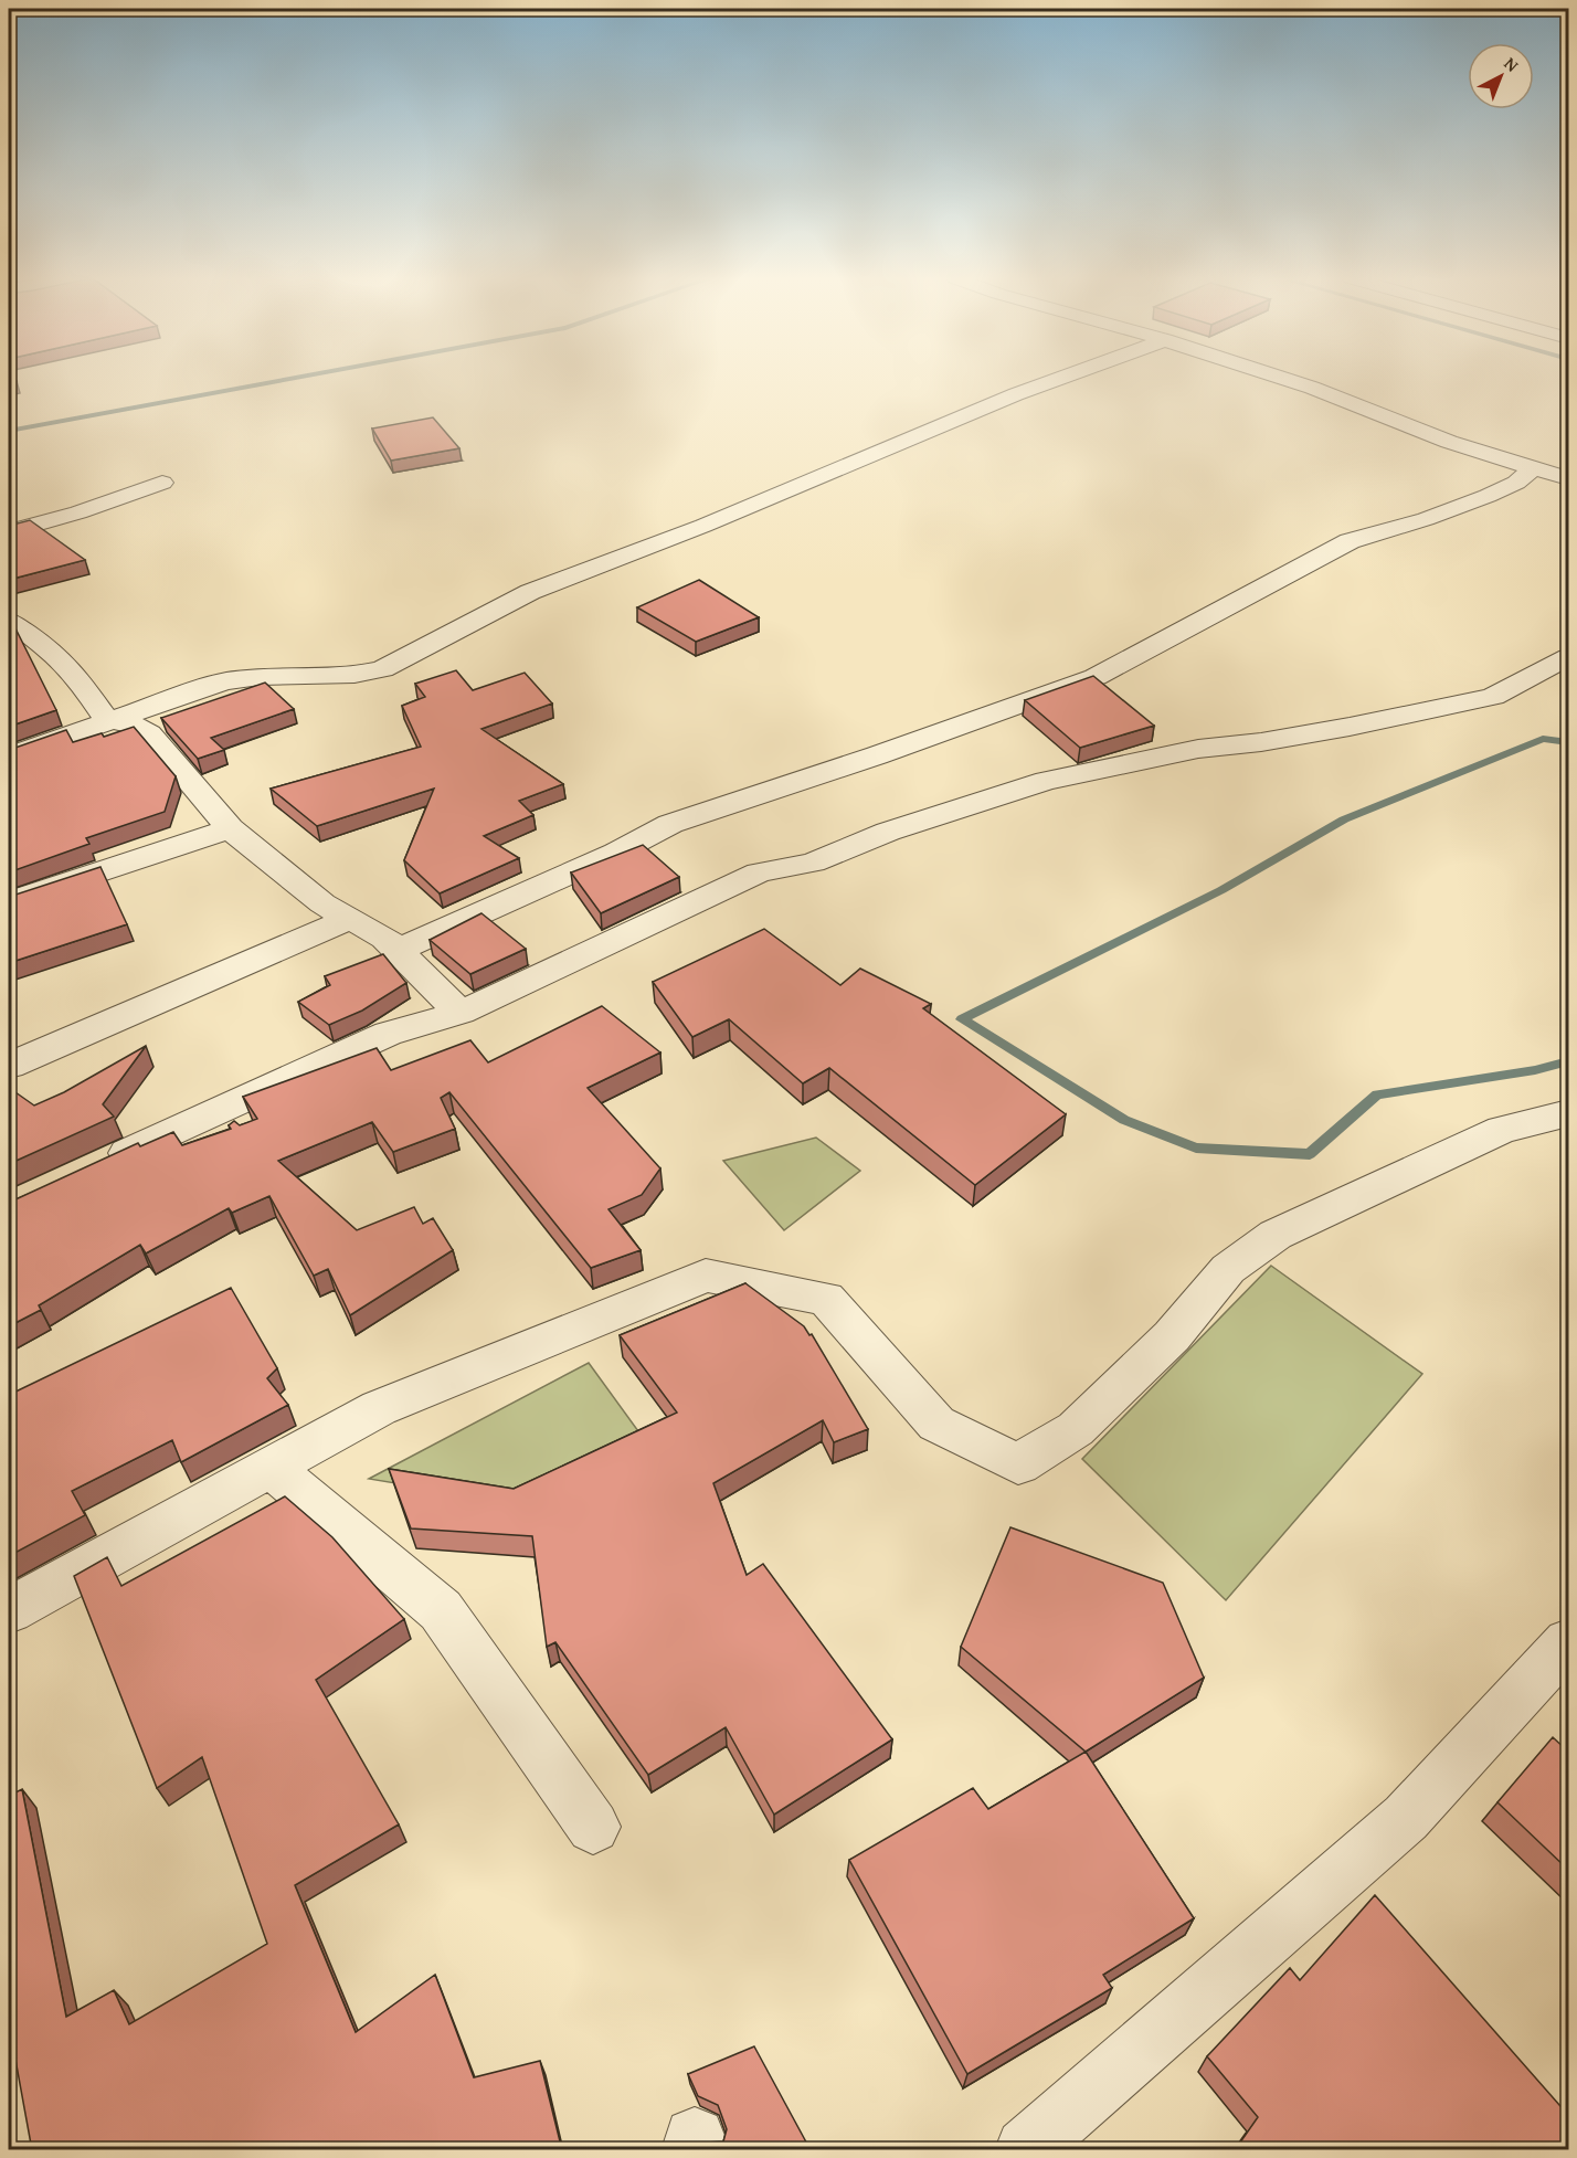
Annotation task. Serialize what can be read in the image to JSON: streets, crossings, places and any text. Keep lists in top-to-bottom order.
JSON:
{
  "north": "top right"
}
